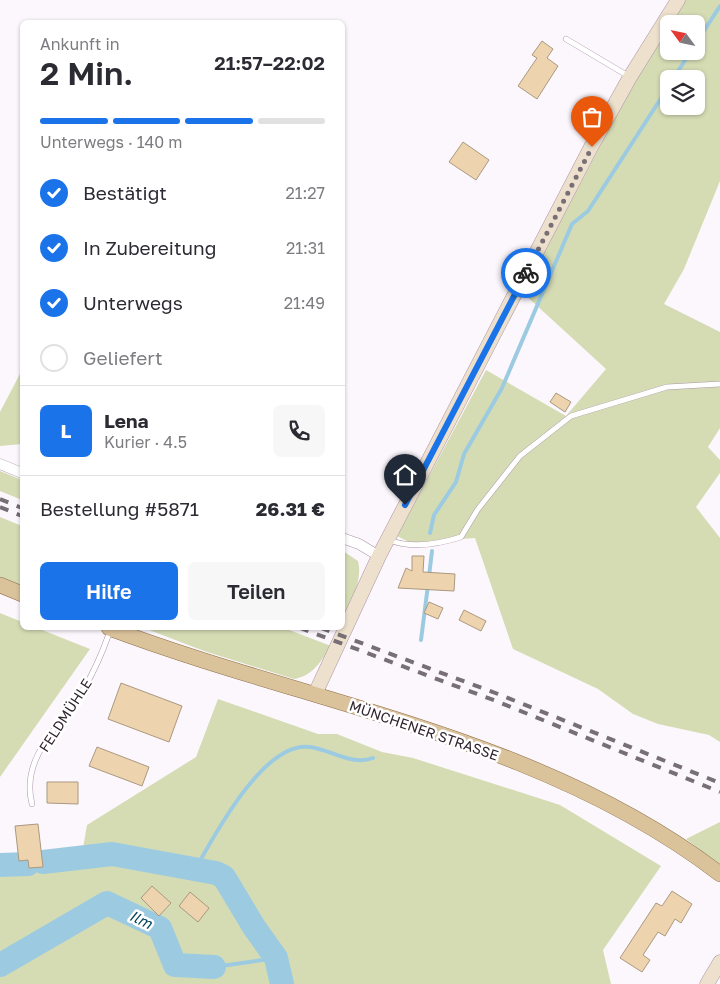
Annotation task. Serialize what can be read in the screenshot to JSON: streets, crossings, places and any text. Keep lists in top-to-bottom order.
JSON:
{
  "streets": {
    "main road": ["MÜNCHENER STRASSE"],
    "lane": ["FELDMÜHLE"]
  },
  "water": ["Ilm"],
  "north": "top left",
  "page": {
    "heading": ["2 Min.", "Ankunft in", "21:57–22:02"],
    "panel": [
      "Lena",
      "Kurier · 4.5",
      "Bestellung #5871",
      "26.31 €"
    ],
    "bar": "Unterwegs · 140 m",
    "list": [
      ["Bestätigt", "21:27"],
      ["In Zubereitung", "21:31"],
      ["Unterwegs", "21:49"],
      "Geliefert"
    ],
    "round": "L",
    "buttons": ["Hilfe", "Teilen"]
  }
}
